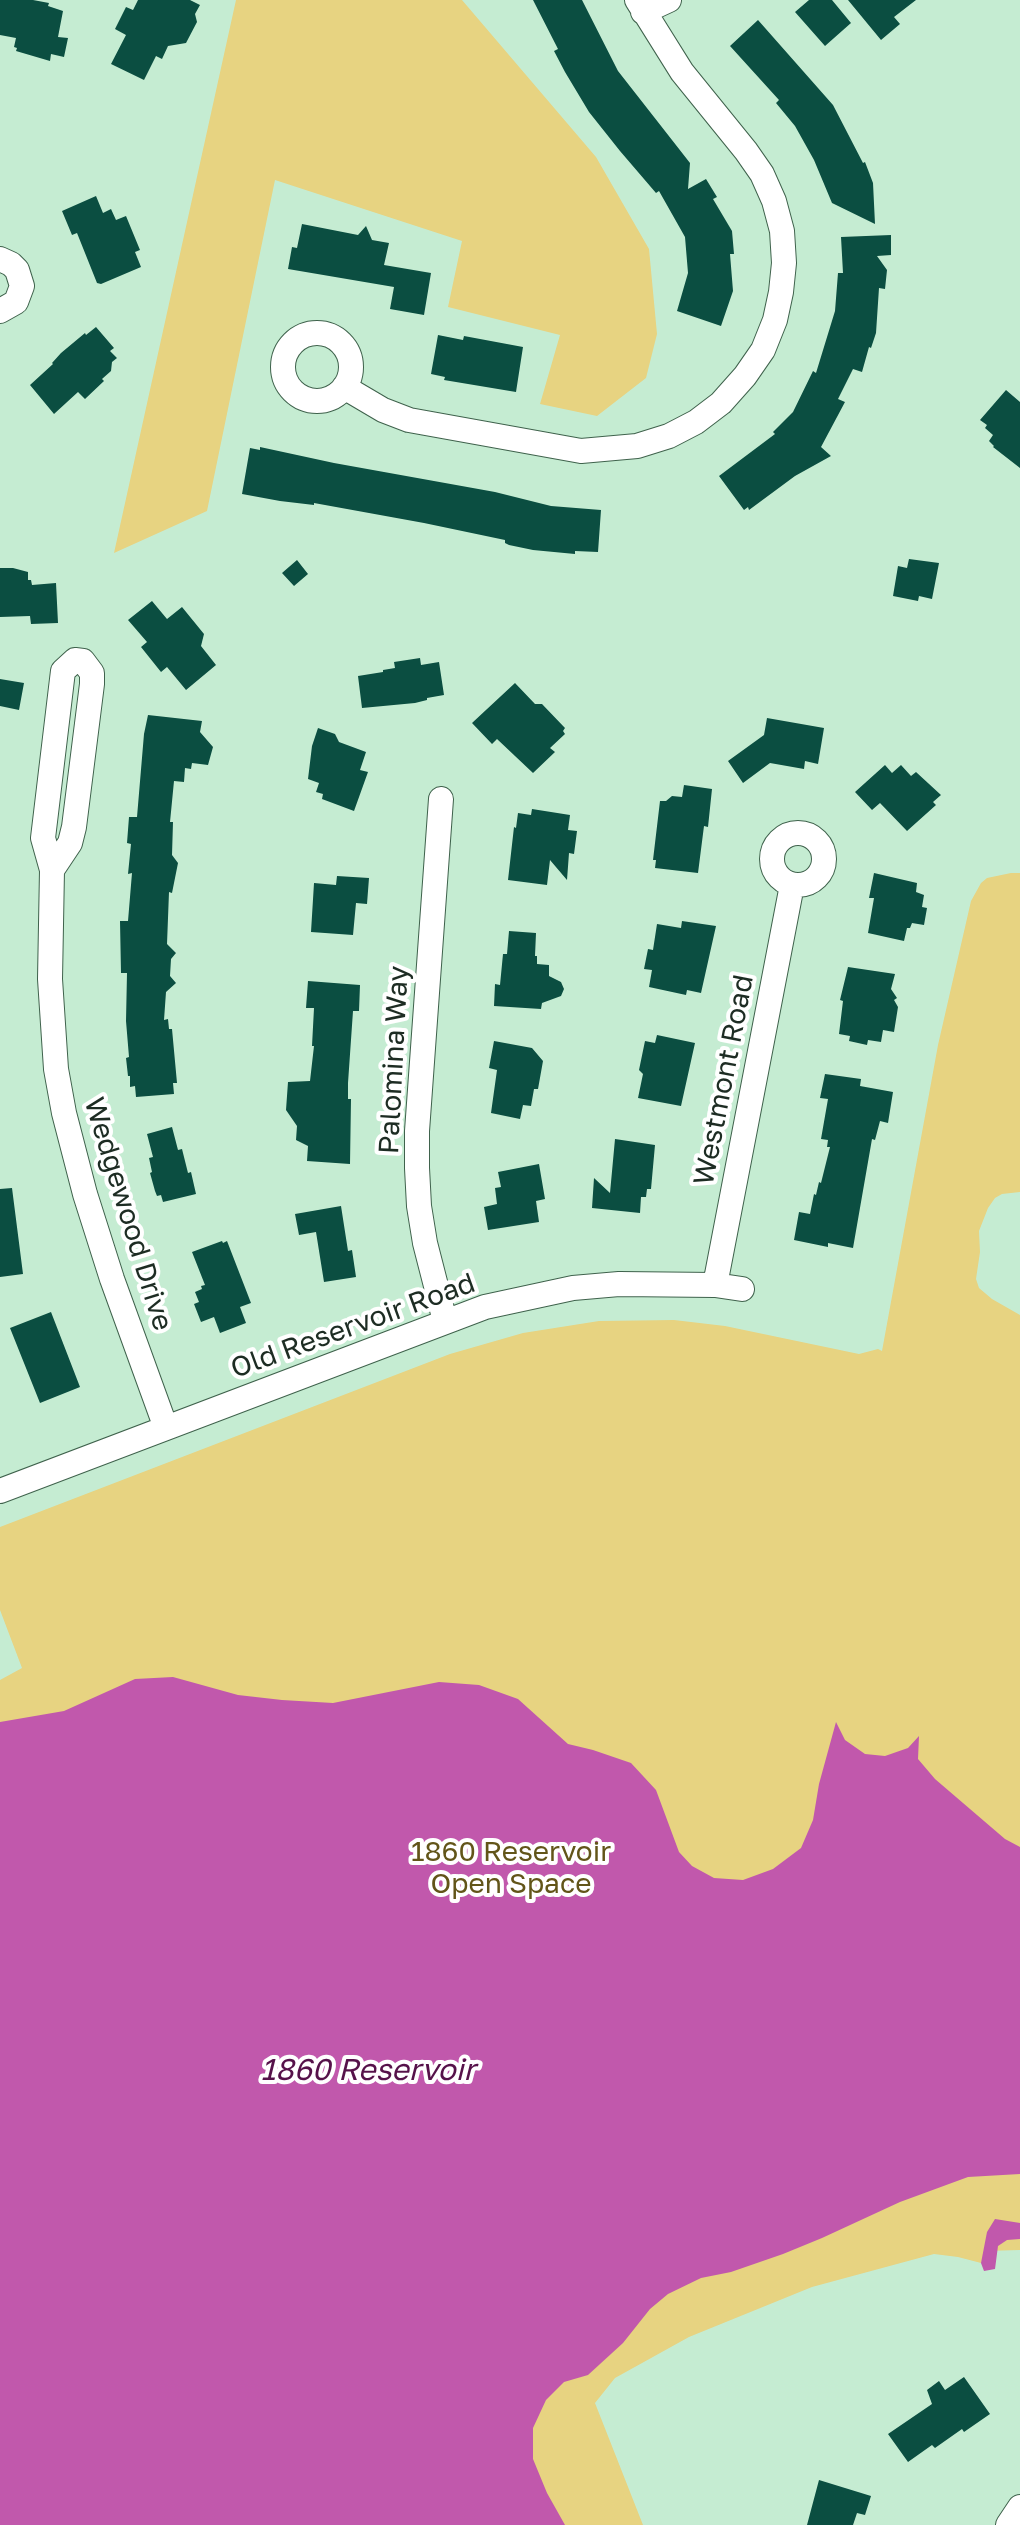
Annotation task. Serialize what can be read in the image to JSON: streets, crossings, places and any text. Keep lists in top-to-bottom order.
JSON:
{
  "streets": {
    "street": [
      "Palomina Way",
      "Westmont Road",
      "Wedgewood Drive",
      "Old Reservoir Road"
    ]
  },
  "crossings": [
    ["Palomina Way", "Old Reservoir Road"],
    ["Westmont Road", "Old Reservoir Road"],
    ["Wedgewood Drive", "Old Reservoir Road"]
  ],
  "water": ["1860 Reservoir"],
  "parks": ["1860 Reservoir Open Space"]
}
